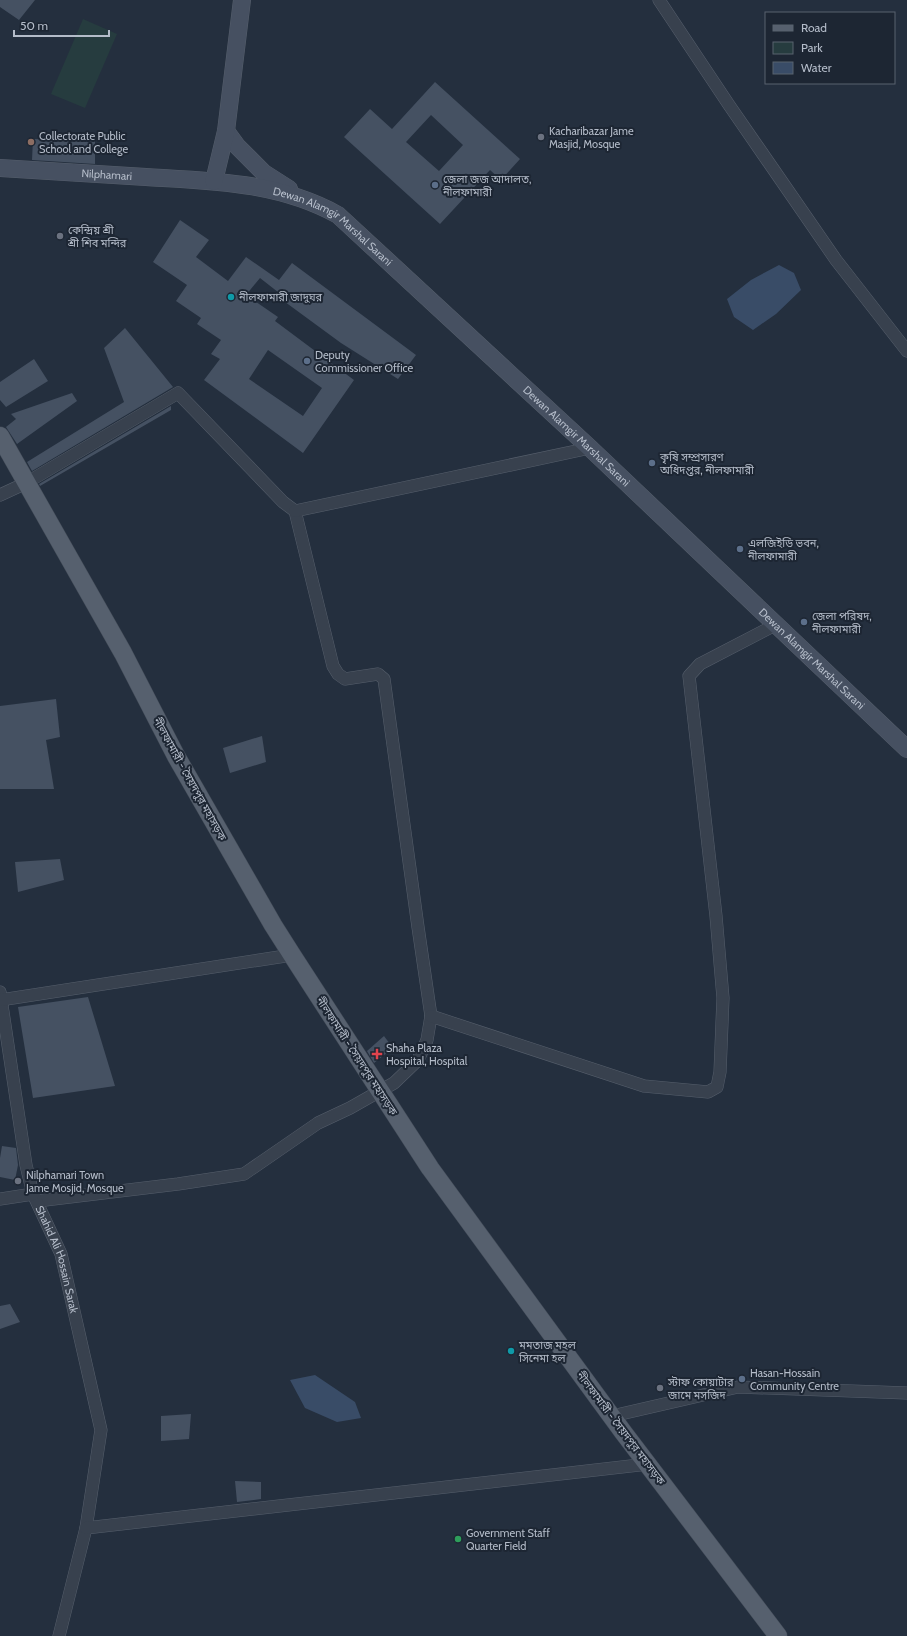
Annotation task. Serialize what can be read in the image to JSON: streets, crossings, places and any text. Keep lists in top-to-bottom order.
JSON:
{
  "streets": {
    "main road": ["নীলফামারী - সৈয়দপুর মহাসড়ক"],
    "street": ["Nilphamari", "Dewan Alamgir Marshal Sarani", "Shahid Ali Hossain Sarak"]
  },
  "crossings": [
    ["Nilphamari", "Dewan Alamgir Marshal Sarani"]
  ],
  "places": {
    "other": [
      "Kacharibazar Jame Masjid, Mosque",
      "Collectorate Public School and College",
      "জেলা জজ আদালত, নীলফামারী",
      "কেন্দ্রিয় শ্রী শ্রী শিব মন্দির",
      "নীলফামারী জাদুঘর",
      "Deputy Commissioner Office",
      "কৃষি সম্প্রসারণ অধিদপ্তর, নীলফামারী",
      "এলজিইডি ভবন, নীলফামারী",
      "জেলা পরিষদ, নীলফামারী",
      "Nilphamari Town Jame Mosjid, Mosque",
      "মমতাজ মহল সিনেমা হল",
      "Hasan-Hossain Community Centre",
      "স্টাফ কোয়াটার জামে মসজিদ",
      "Government Staff Quarter Field"
    ],
    "health": ["Shaha Plaza Hospital, Hospital"]
  },
  "legend": ["Road", "Park", "Water"],
  "scale_bar": "50 m"
}
